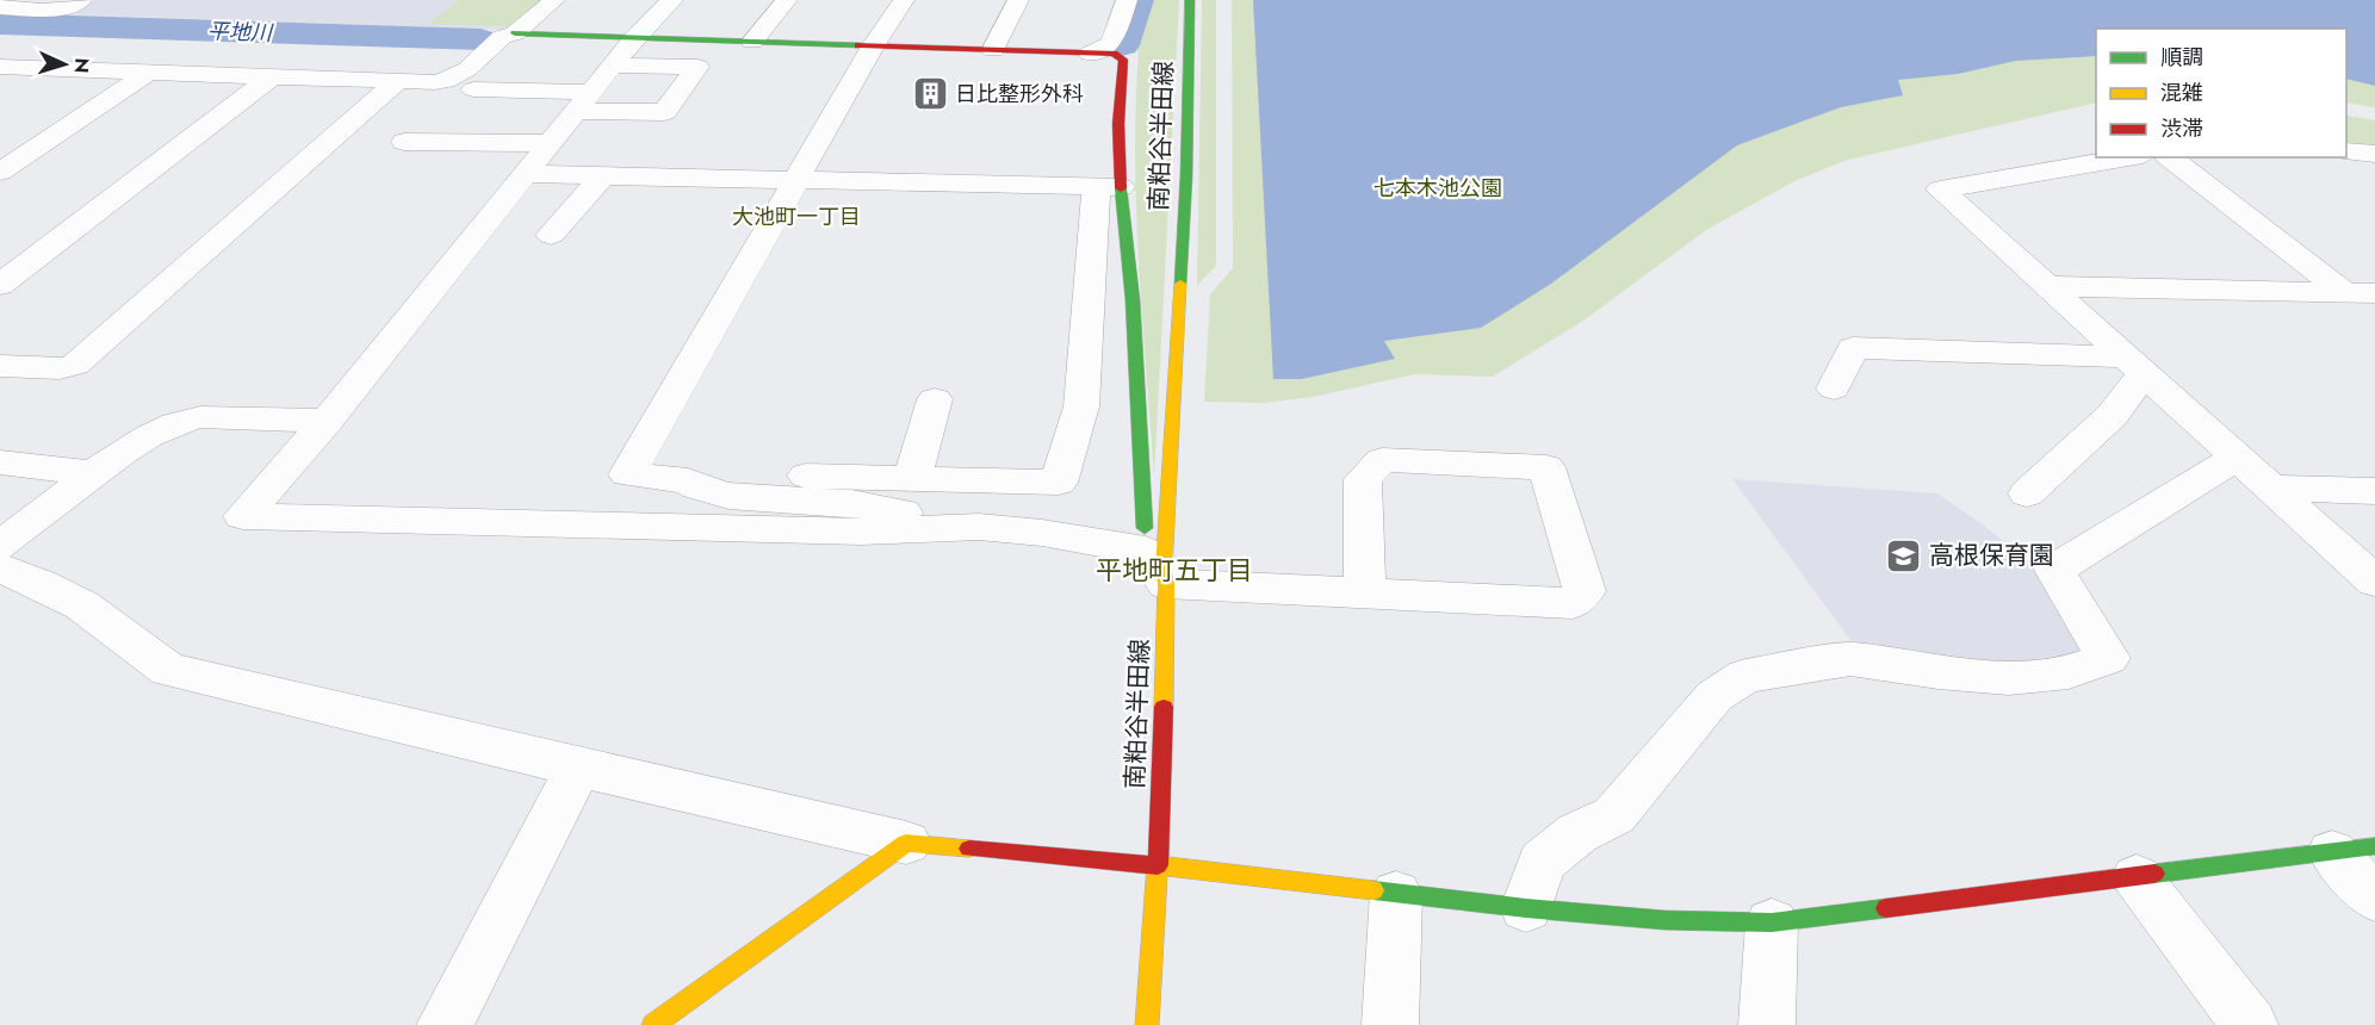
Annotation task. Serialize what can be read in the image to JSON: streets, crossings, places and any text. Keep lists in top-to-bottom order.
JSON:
{
  "streets": {
    "street": ["南粕谷半田線"]
  },
  "districts": ["大池町一丁目", "平地町五丁目"],
  "water": ["平地川"],
  "parks": ["七本木池公園"],
  "places": {
    "building": ["日比整形外科"],
    "school or university": ["高根保育園"]
  },
  "legend": ["順調", "混雑", "渋滞"],
  "north": "right"
}
